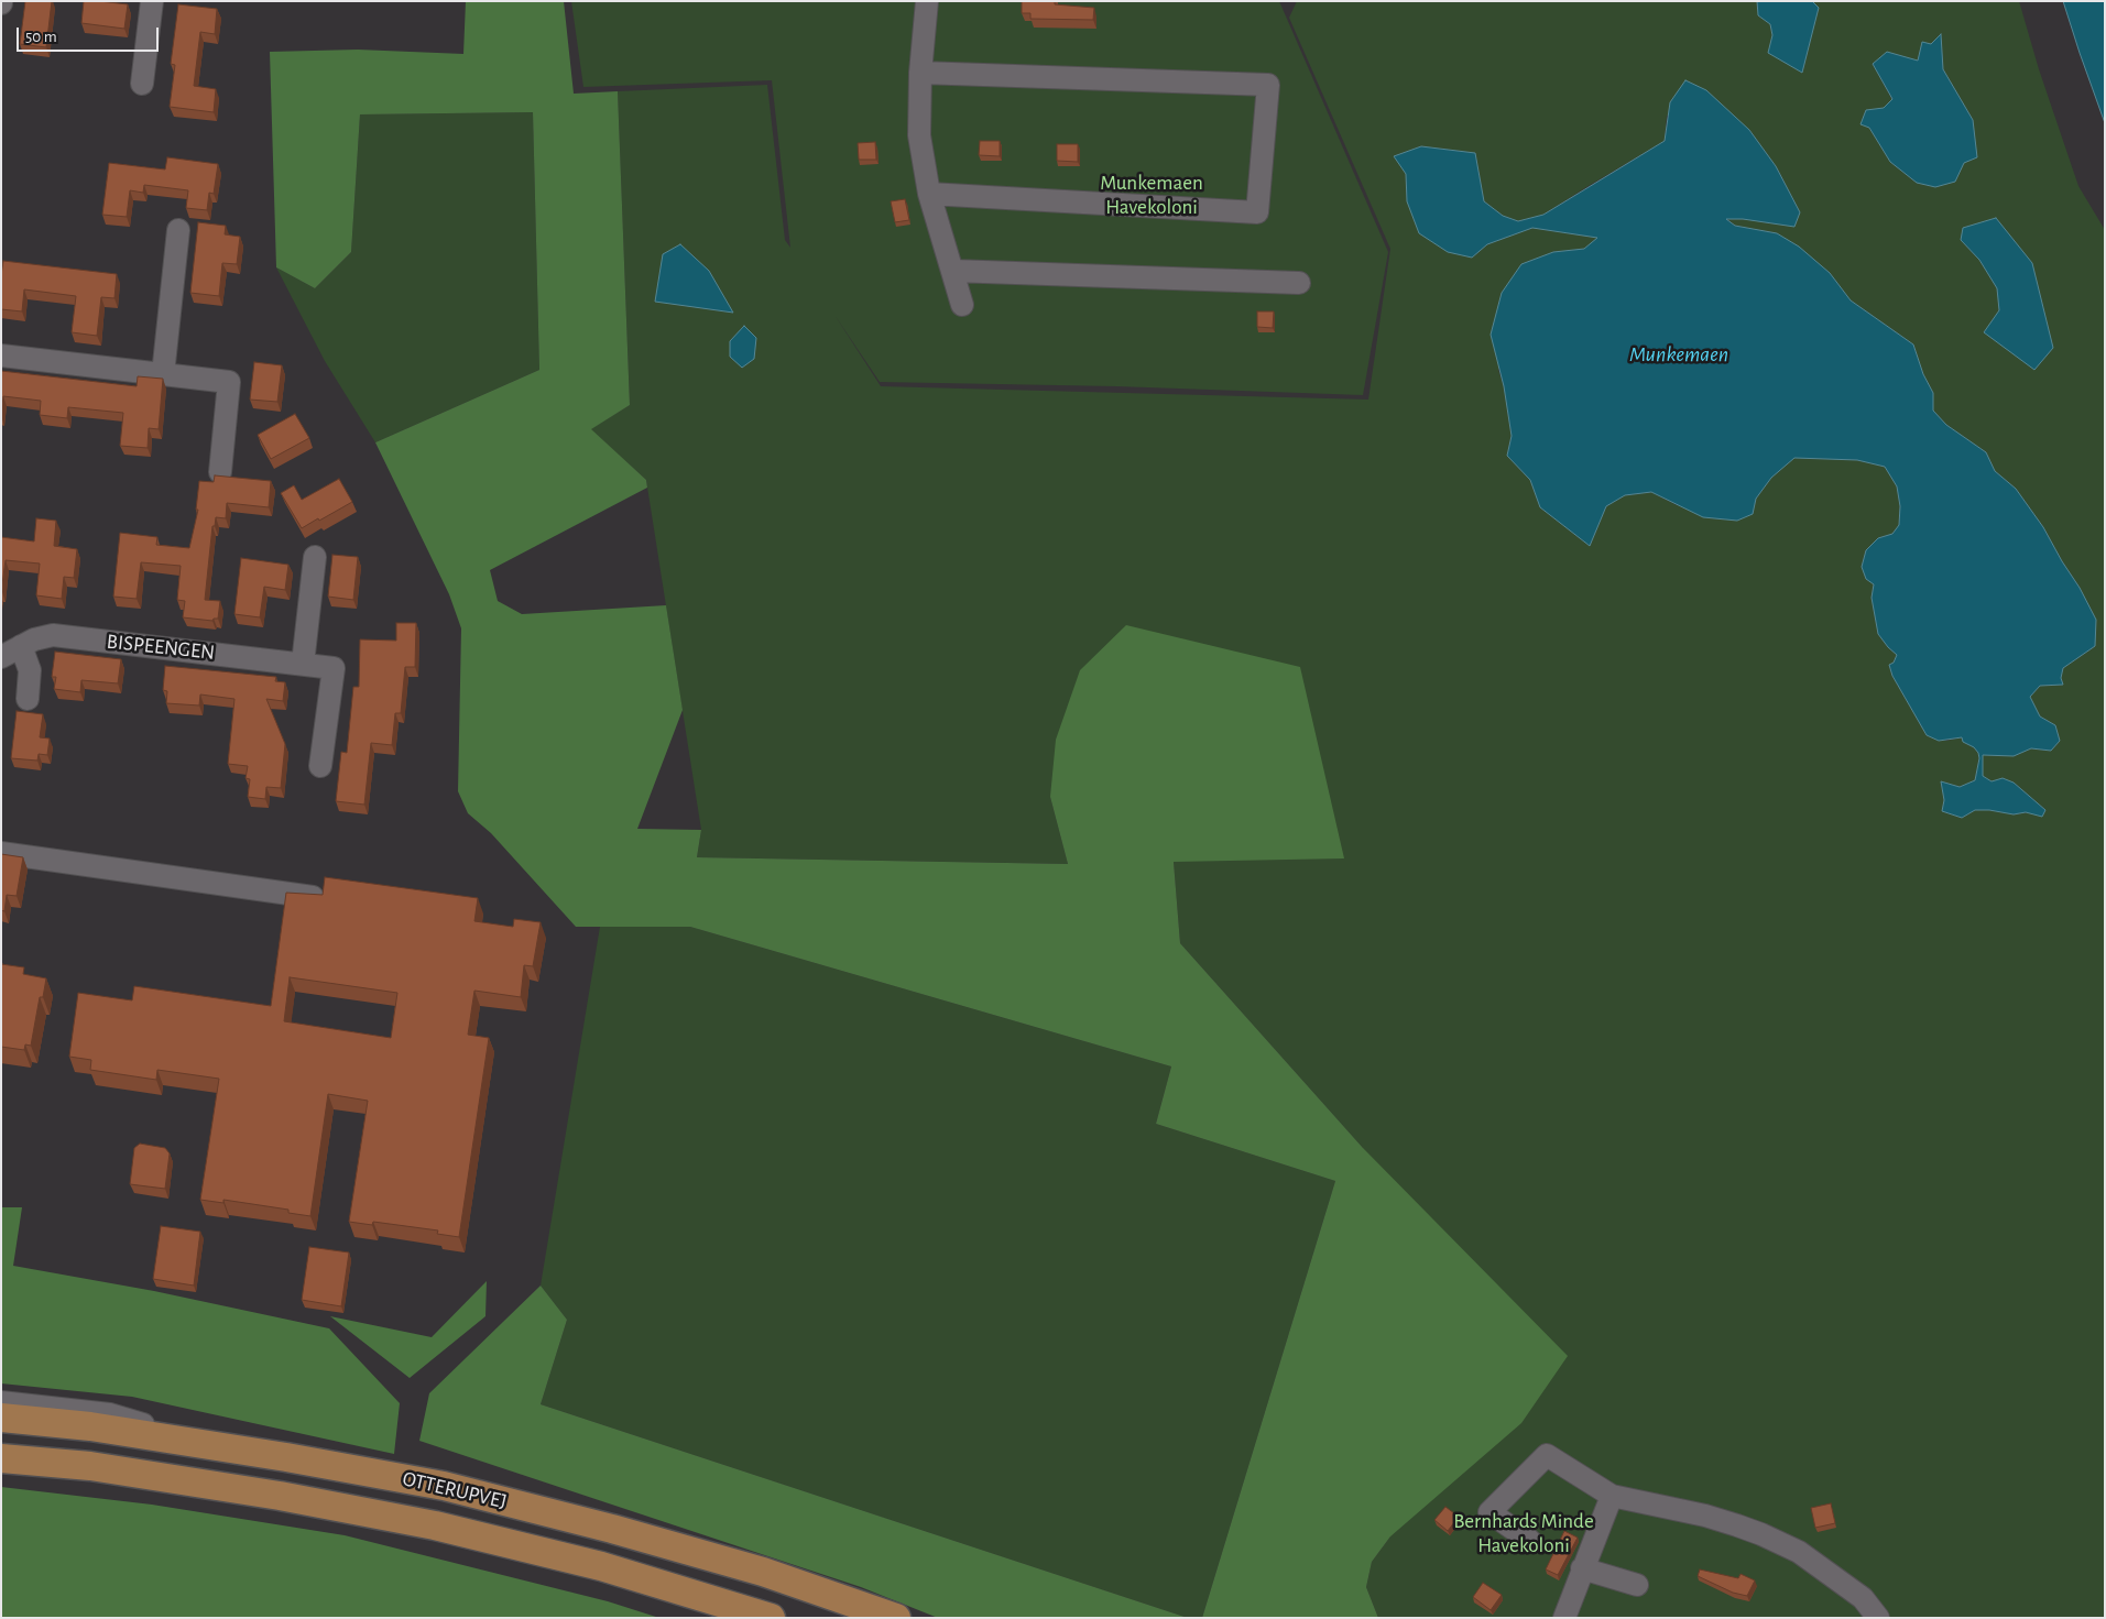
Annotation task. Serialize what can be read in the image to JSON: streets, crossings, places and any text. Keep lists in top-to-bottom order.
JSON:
{
  "streets": {
    "main road": ["OTTERUPVEJ"],
    "street": ["BISPEENGEN"]
  },
  "water": ["Munkemaen"],
  "parks": ["Munkemaen Havekoloni", "Bernhards Minde Havekoloni"],
  "scale_bar": "50 m"
}
